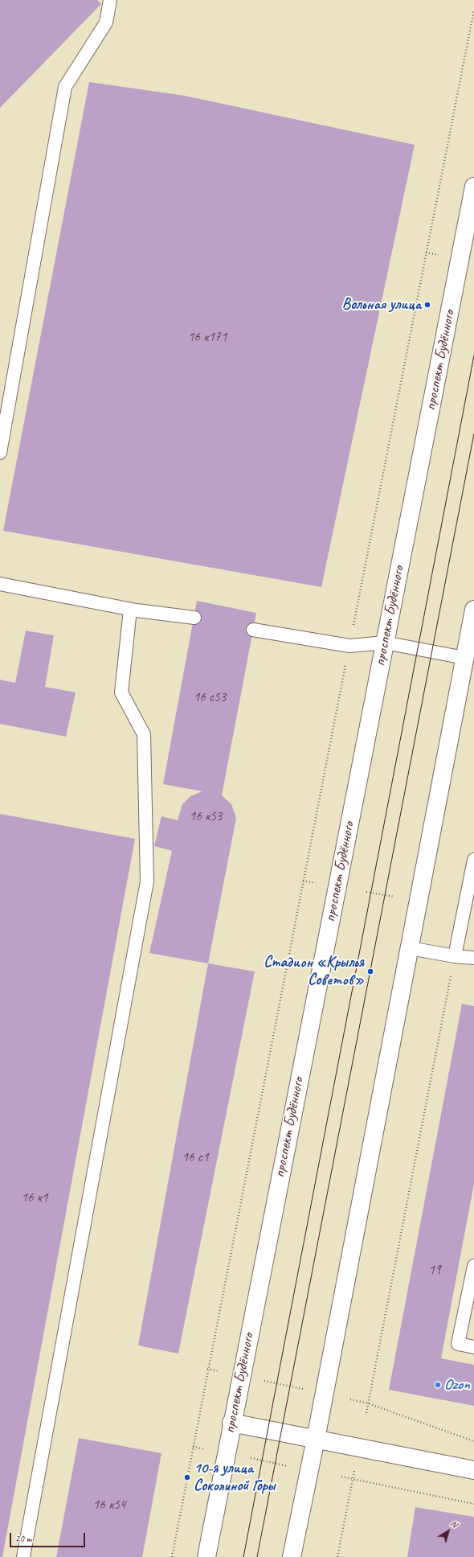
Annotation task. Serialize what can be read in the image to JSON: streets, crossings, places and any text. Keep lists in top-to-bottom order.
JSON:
{
  "streets": {
    "main road": ["проспект Будённого"]
  },
  "places": [
    "Вольная улица",
    "Стадион «Крылья Советов»",
    "Ozon",
    "10-я улица Соколиной Горы"
  ],
  "house_numbers": [
    "16 к171",
    "16 c53",
    "16 к53",
    "16 c1",
    "16 к1",
    "19",
    "16 к54"
  ],
  "scale_bar": "20 m",
  "north": "top right"
}
